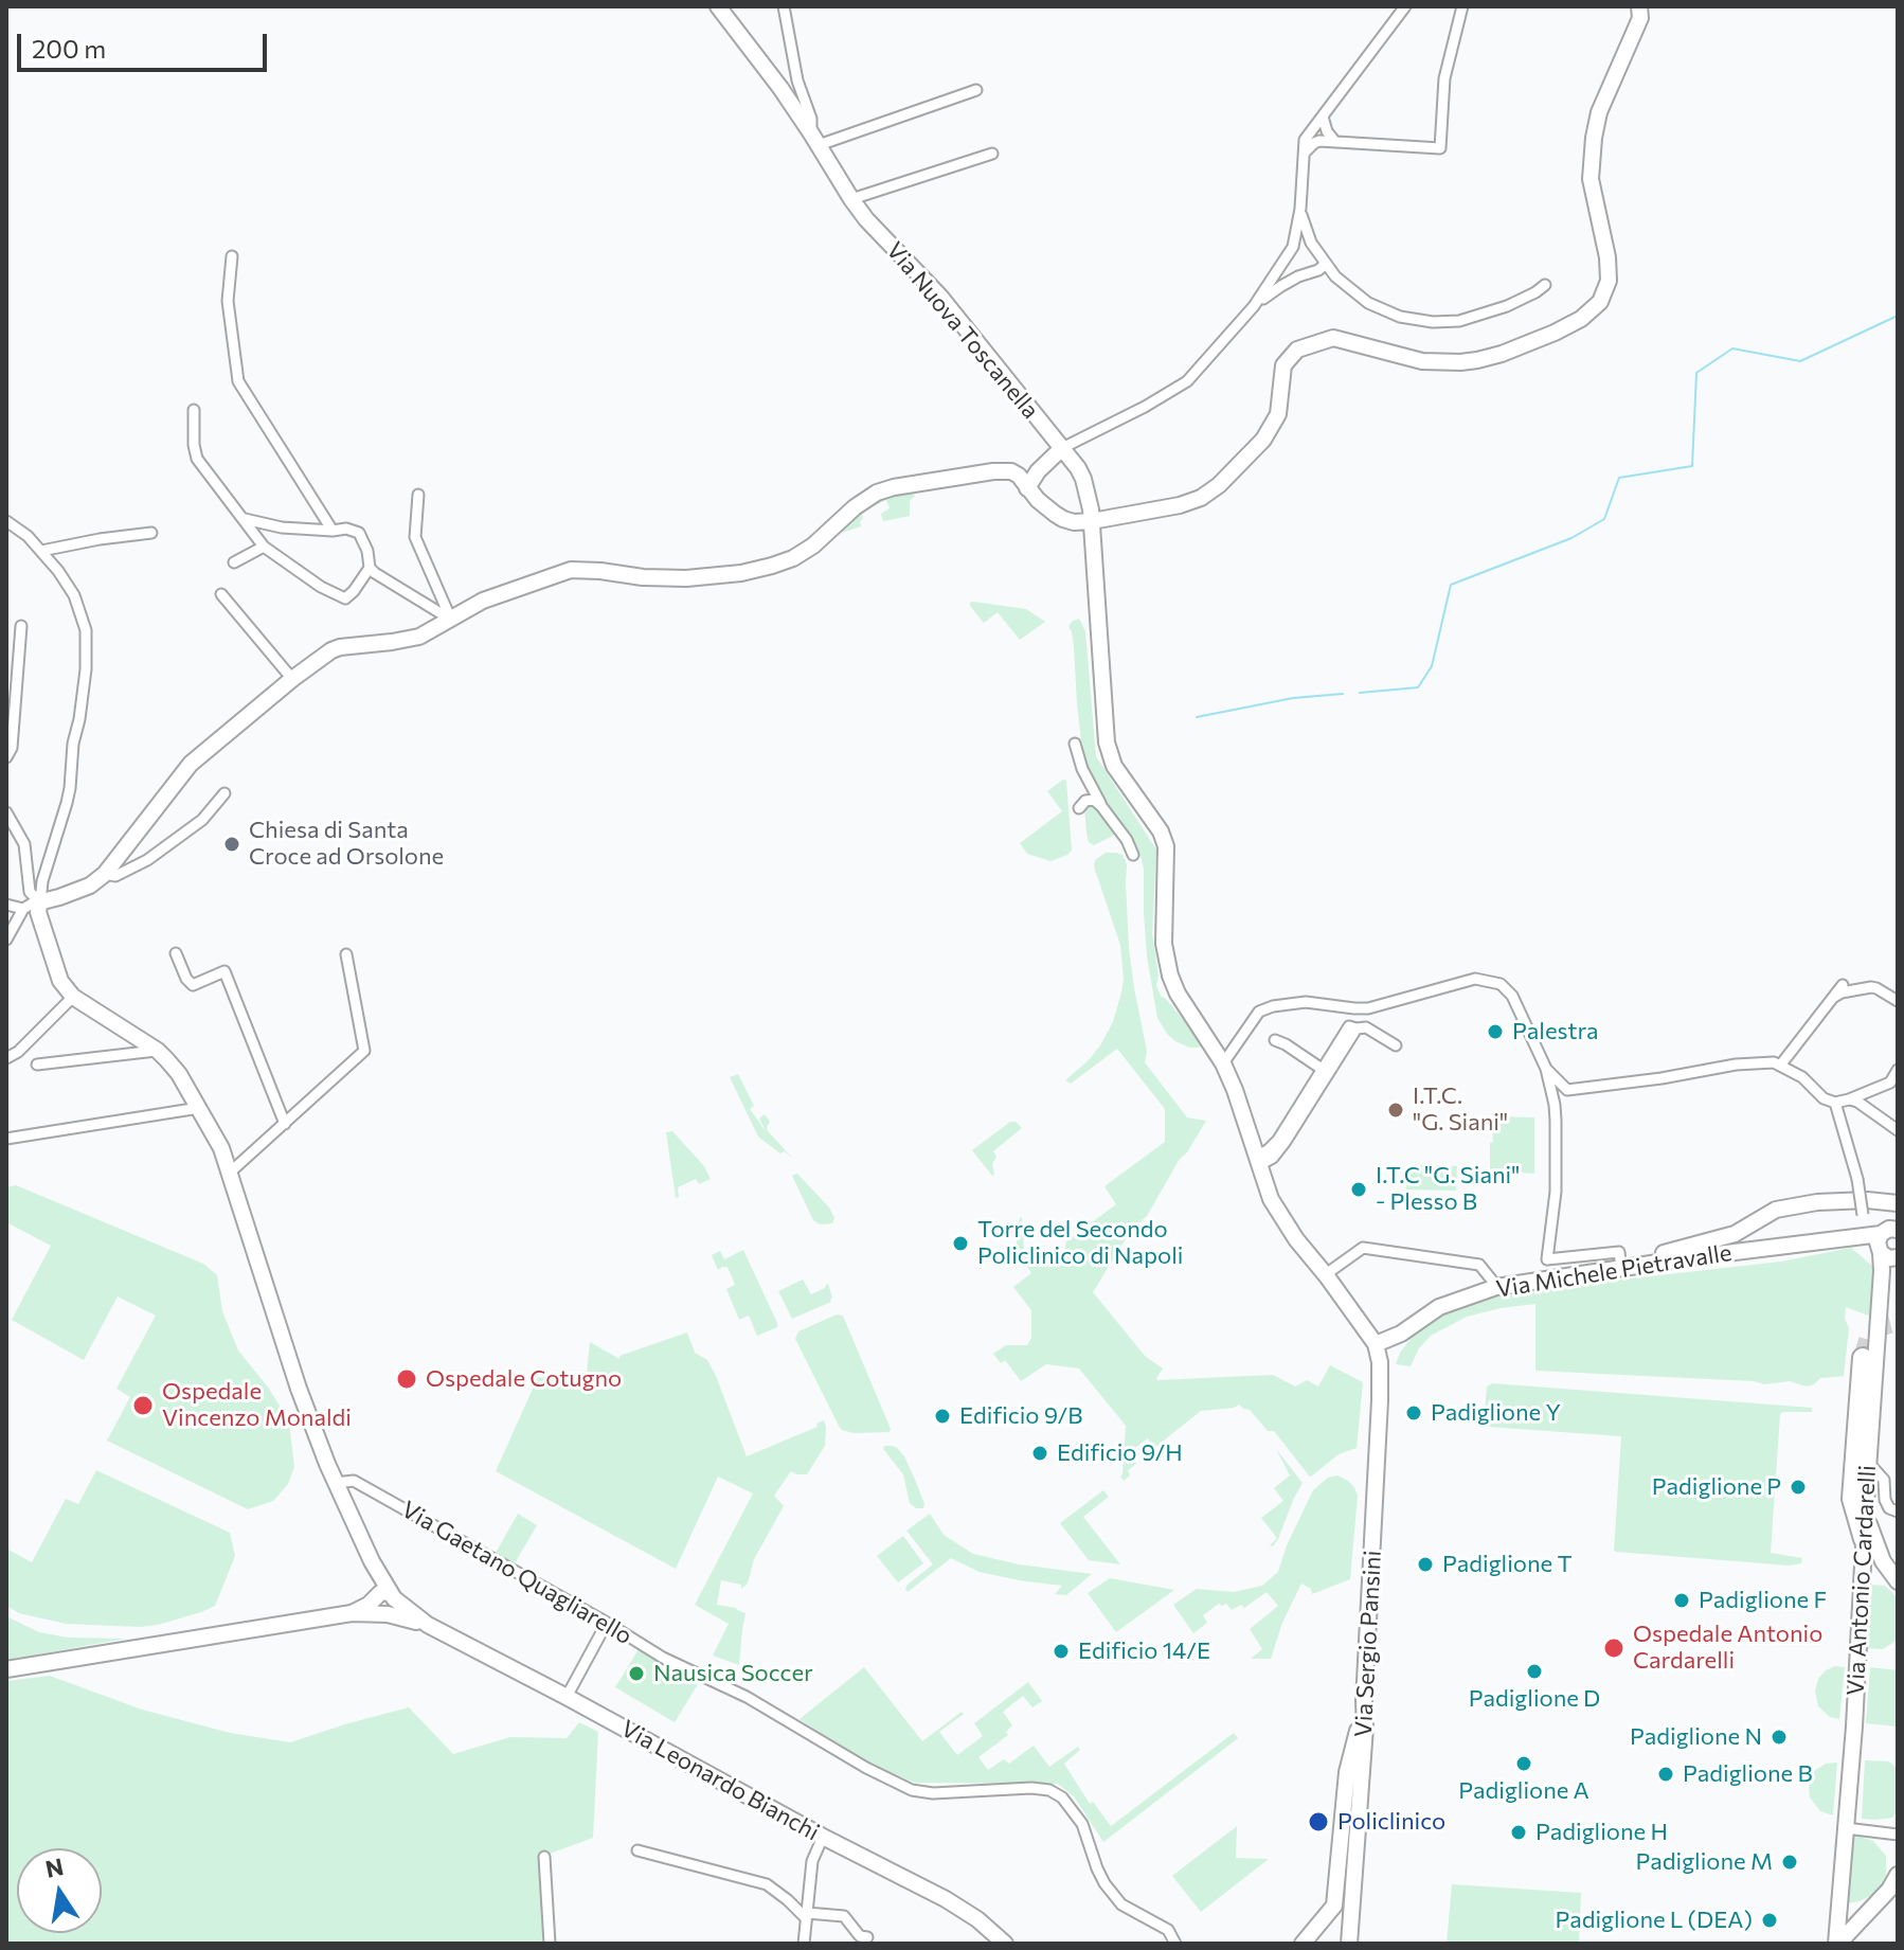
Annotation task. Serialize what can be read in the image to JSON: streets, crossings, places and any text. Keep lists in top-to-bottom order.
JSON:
{
  "streets": {
    "main road": [
      "Via Nuova Toscanella",
      "Via Michele Pietravalle",
      "Via Antonio Cardarelli",
      "Via Sergio Pansini",
      "Via Leonardo Bianchi"
    ],
    "street": ["Via Gaetano Quagliarello"]
  },
  "crossings": [
    ["Via Nuova Toscanella", "Via Michele Pietravalle"],
    ["Via Nuova Toscanella", "Via Sergio Pansini"],
    ["Via Michele Pietravalle", "Via Sergio Pansini"]
  ],
  "places": [
    "Chiesa di Santa Croce ad Orsolone",
    "Palestra",
    "I.T.C. \"G. Siani\"",
    "I.T.C \"G. Siani\" - Plesso B",
    "Torre del Secondo Policlinico di Napoli",
    "Ospedale Cotugno",
    "Ospedale Vincenzo Monaldi",
    "Padiglione Y",
    "Edificio 9/B",
    "Edificio 9/H",
    "Padiglione P",
    "Padiglione T",
    "Padiglione F",
    "Ospedale Antonio Cardarelli",
    "Edificio 14/E",
    "Padiglione D",
    "Nausica Soccer",
    "Padiglione N",
    "Padiglione A",
    "Padiglione B",
    "Policlinico",
    "Padiglione H",
    "Padiglione M",
    "Padiglione L (DEA)"
  ],
  "scale_bar": "200 m",
  "north": "top"
}
